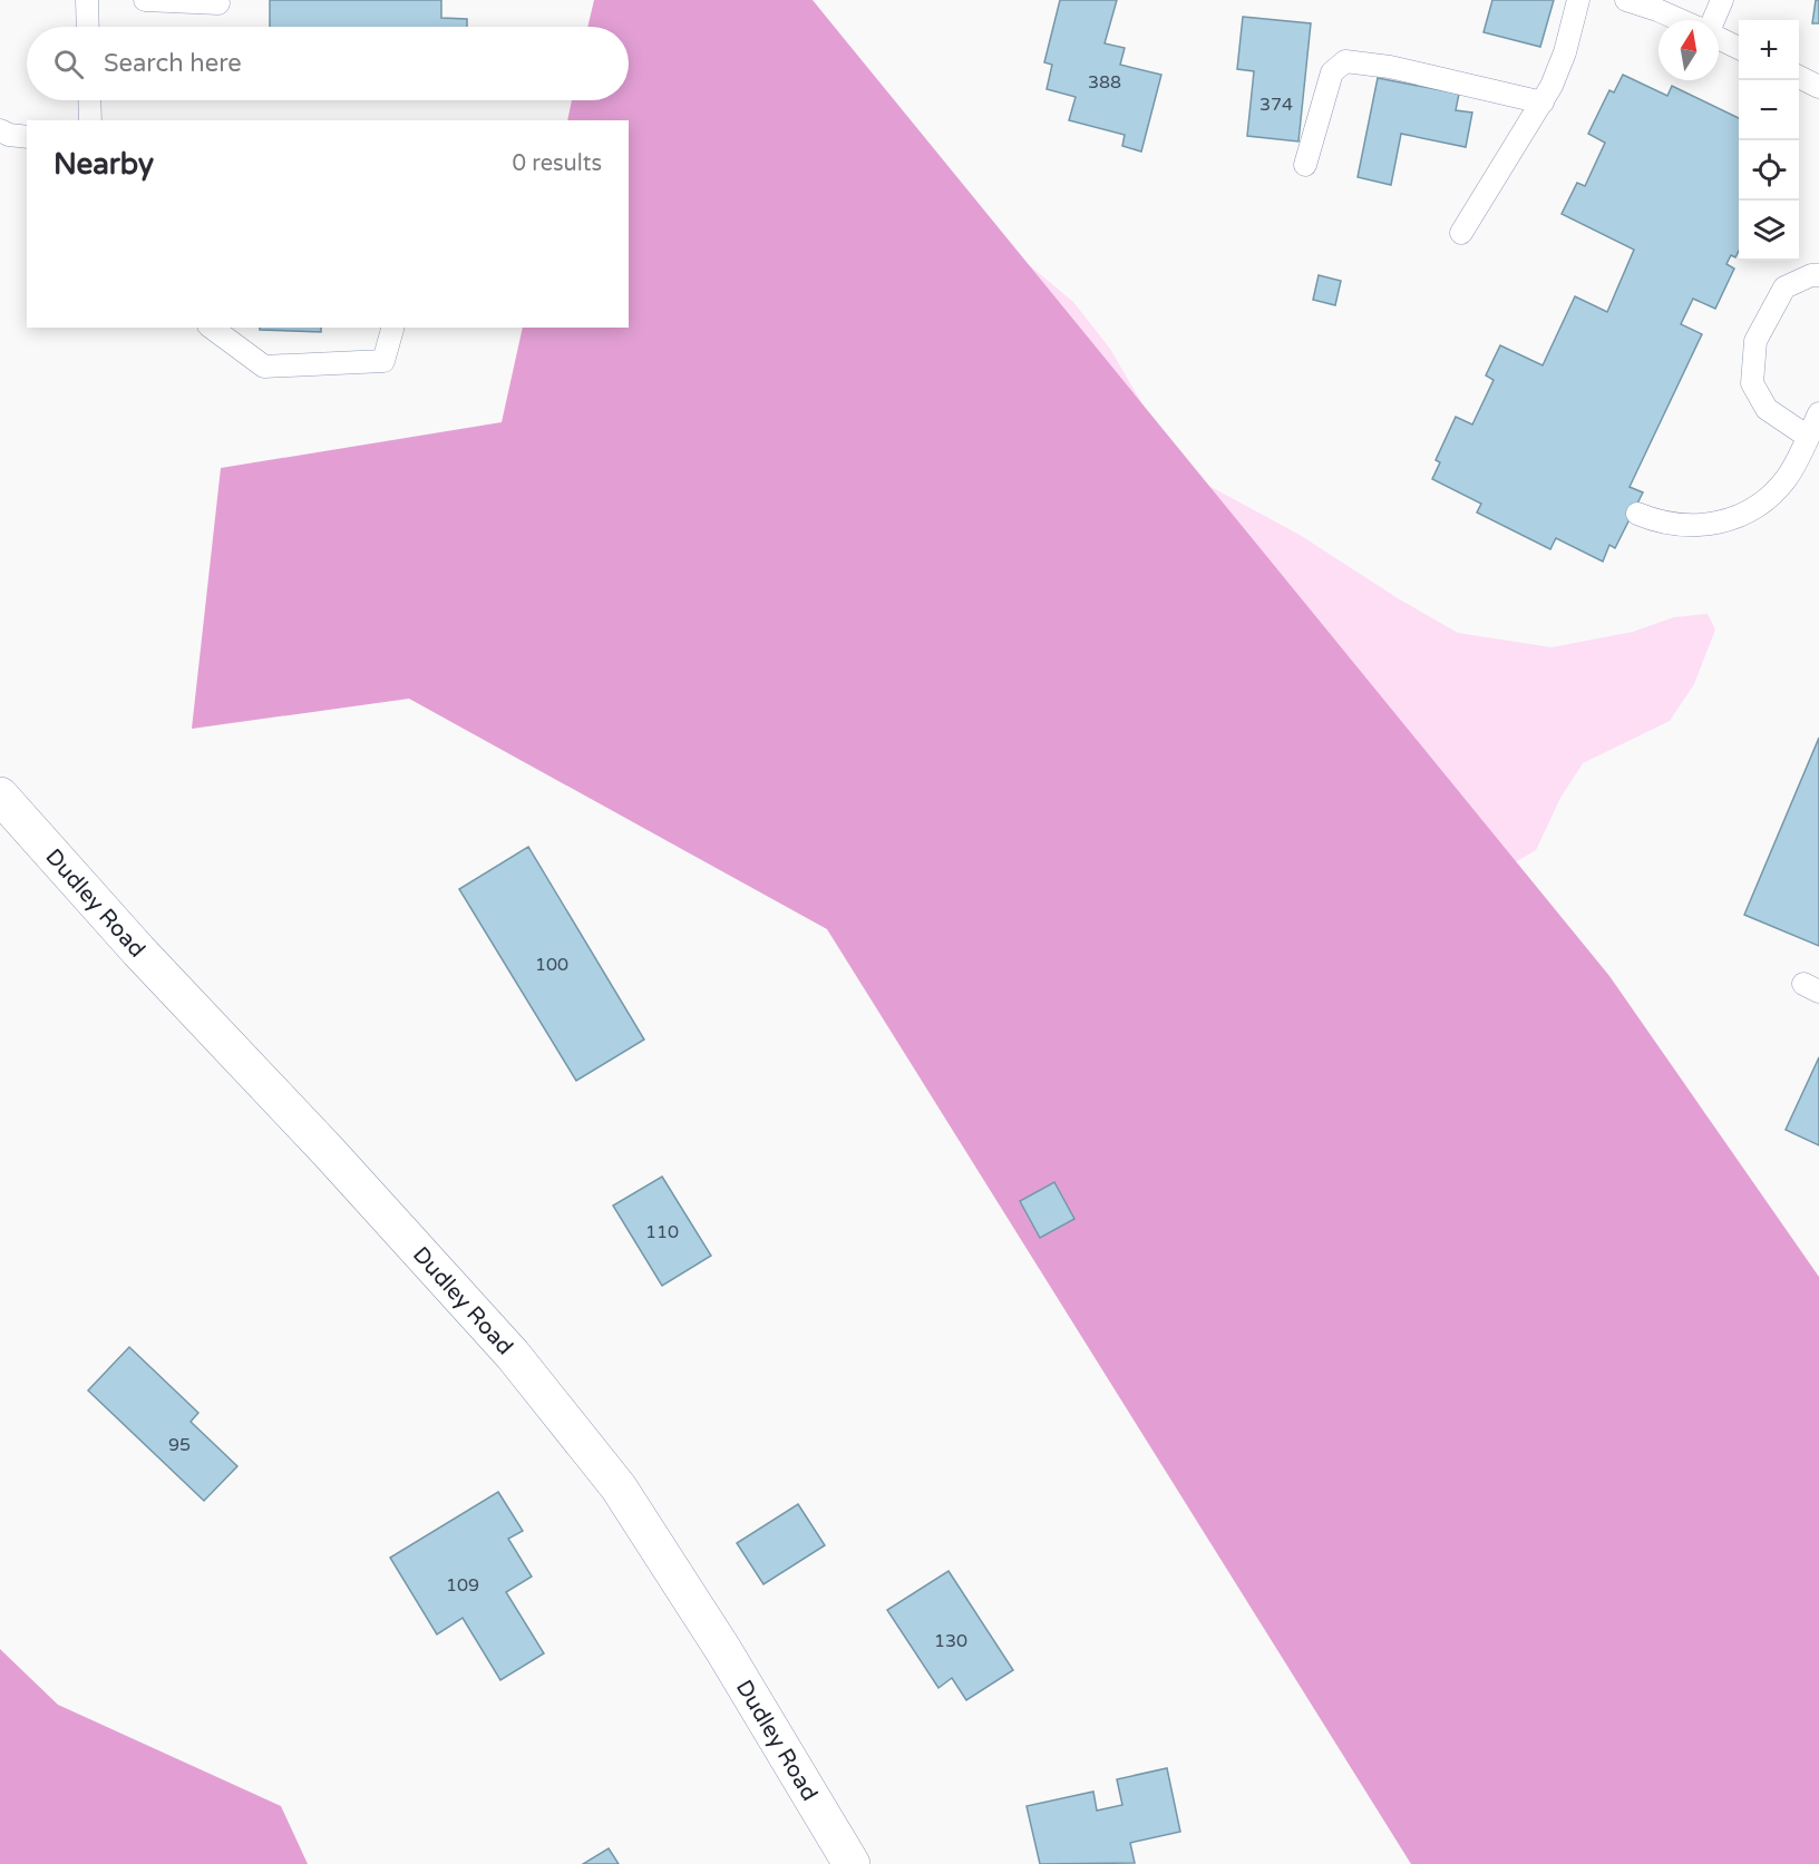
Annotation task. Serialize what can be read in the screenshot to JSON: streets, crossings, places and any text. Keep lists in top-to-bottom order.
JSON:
{
  "streets": {
    "street": ["Dudley Road"]
  },
  "house_numbers": [
    "388",
    "374",
    "100",
    "110",
    "95",
    "109",
    "130"
  ],
  "north": "top",
  "page": {
    "map_buttons": ["+", "−"],
    "search": "Search here",
    "heading": ["Nearby", "0 results"]
  }
}
